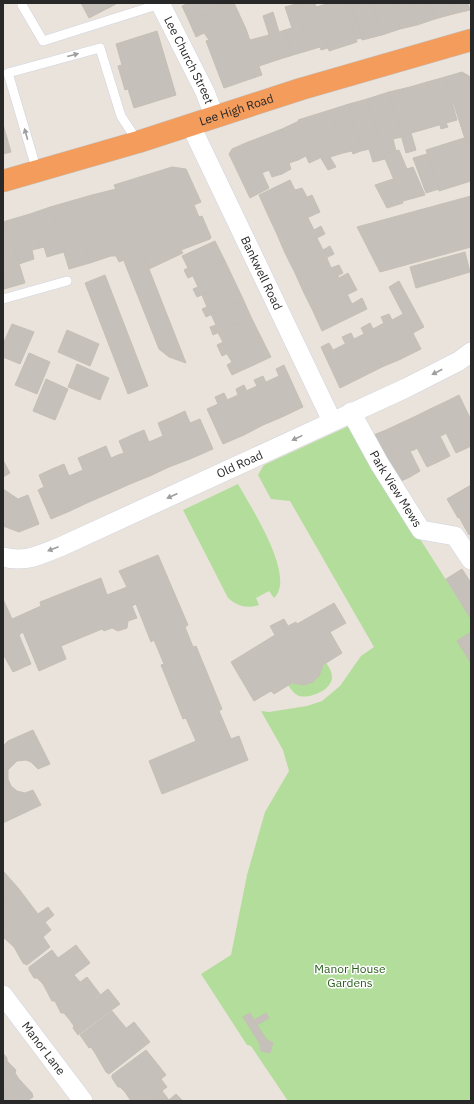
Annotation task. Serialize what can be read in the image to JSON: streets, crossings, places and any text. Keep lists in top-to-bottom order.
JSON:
{
  "streets": {
    "highway": ["Lee High Road"],
    "street": [
      "Lee Church Street",
      "Bankwell Road",
      "Old Road",
      "Park View Mews",
      "Manor Lane"
    ]
  },
  "crossings": [
    ["Lee Church Street", "Lee High Road"],
    ["Lee High Road", "Bankwell Road"],
    ["Bankwell Road", "Old Road"],
    ["Old Road", "Park View Mews"]
  ],
  "one_way": ["Old Road"],
  "parks": ["Manor House Gardens"]
}
